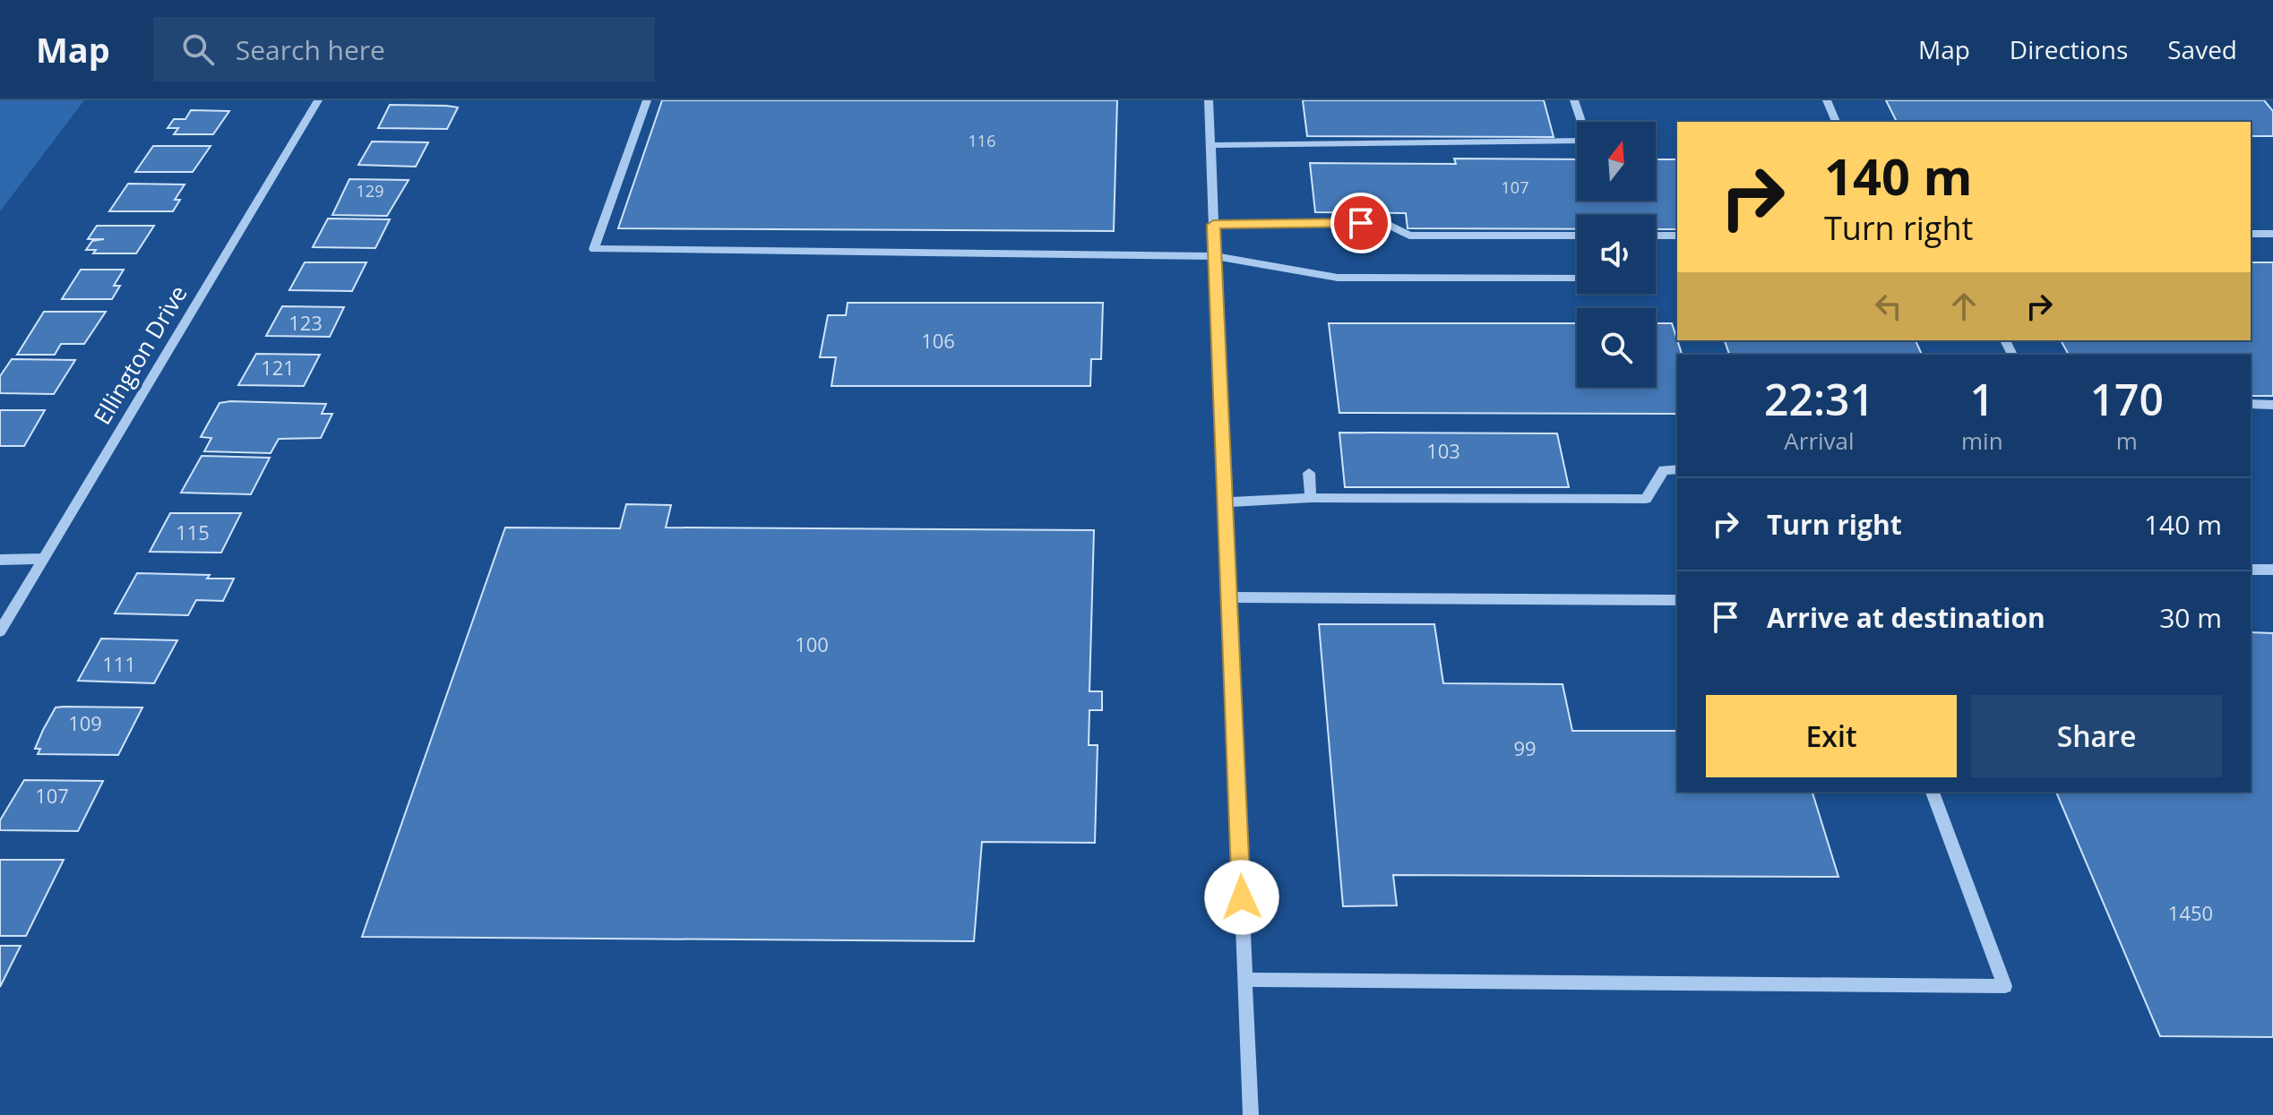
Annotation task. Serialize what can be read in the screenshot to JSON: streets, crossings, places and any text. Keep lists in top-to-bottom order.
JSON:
{
  "streets": {
    "street": ["Ellington Drive"]
  },
  "house_numbers": [
    "116",
    "107",
    "129",
    "123",
    "106",
    "121",
    "103",
    "115",
    "100",
    "111",
    "109",
    "99",
    "107",
    "1450"
  ],
  "north": "top",
  "page": {
    "header": "Map",
    "search": "Search here",
    "nav": ["Map", "Directions", "Saved"],
    "turn": ["140 m", "Turn right"],
    "eta": [
      "22:31",
      "Arrival",
      "1",
      "min",
      "170",
      "m"
    ],
    "list": [
      {
        "name": "Turn right",
        "value": "140 m"
      },
      {
        "name": "Arrive at destination",
        "value": "30 m"
      }
    ],
    "buttons": ["Exit", "Share"]
  }
}
